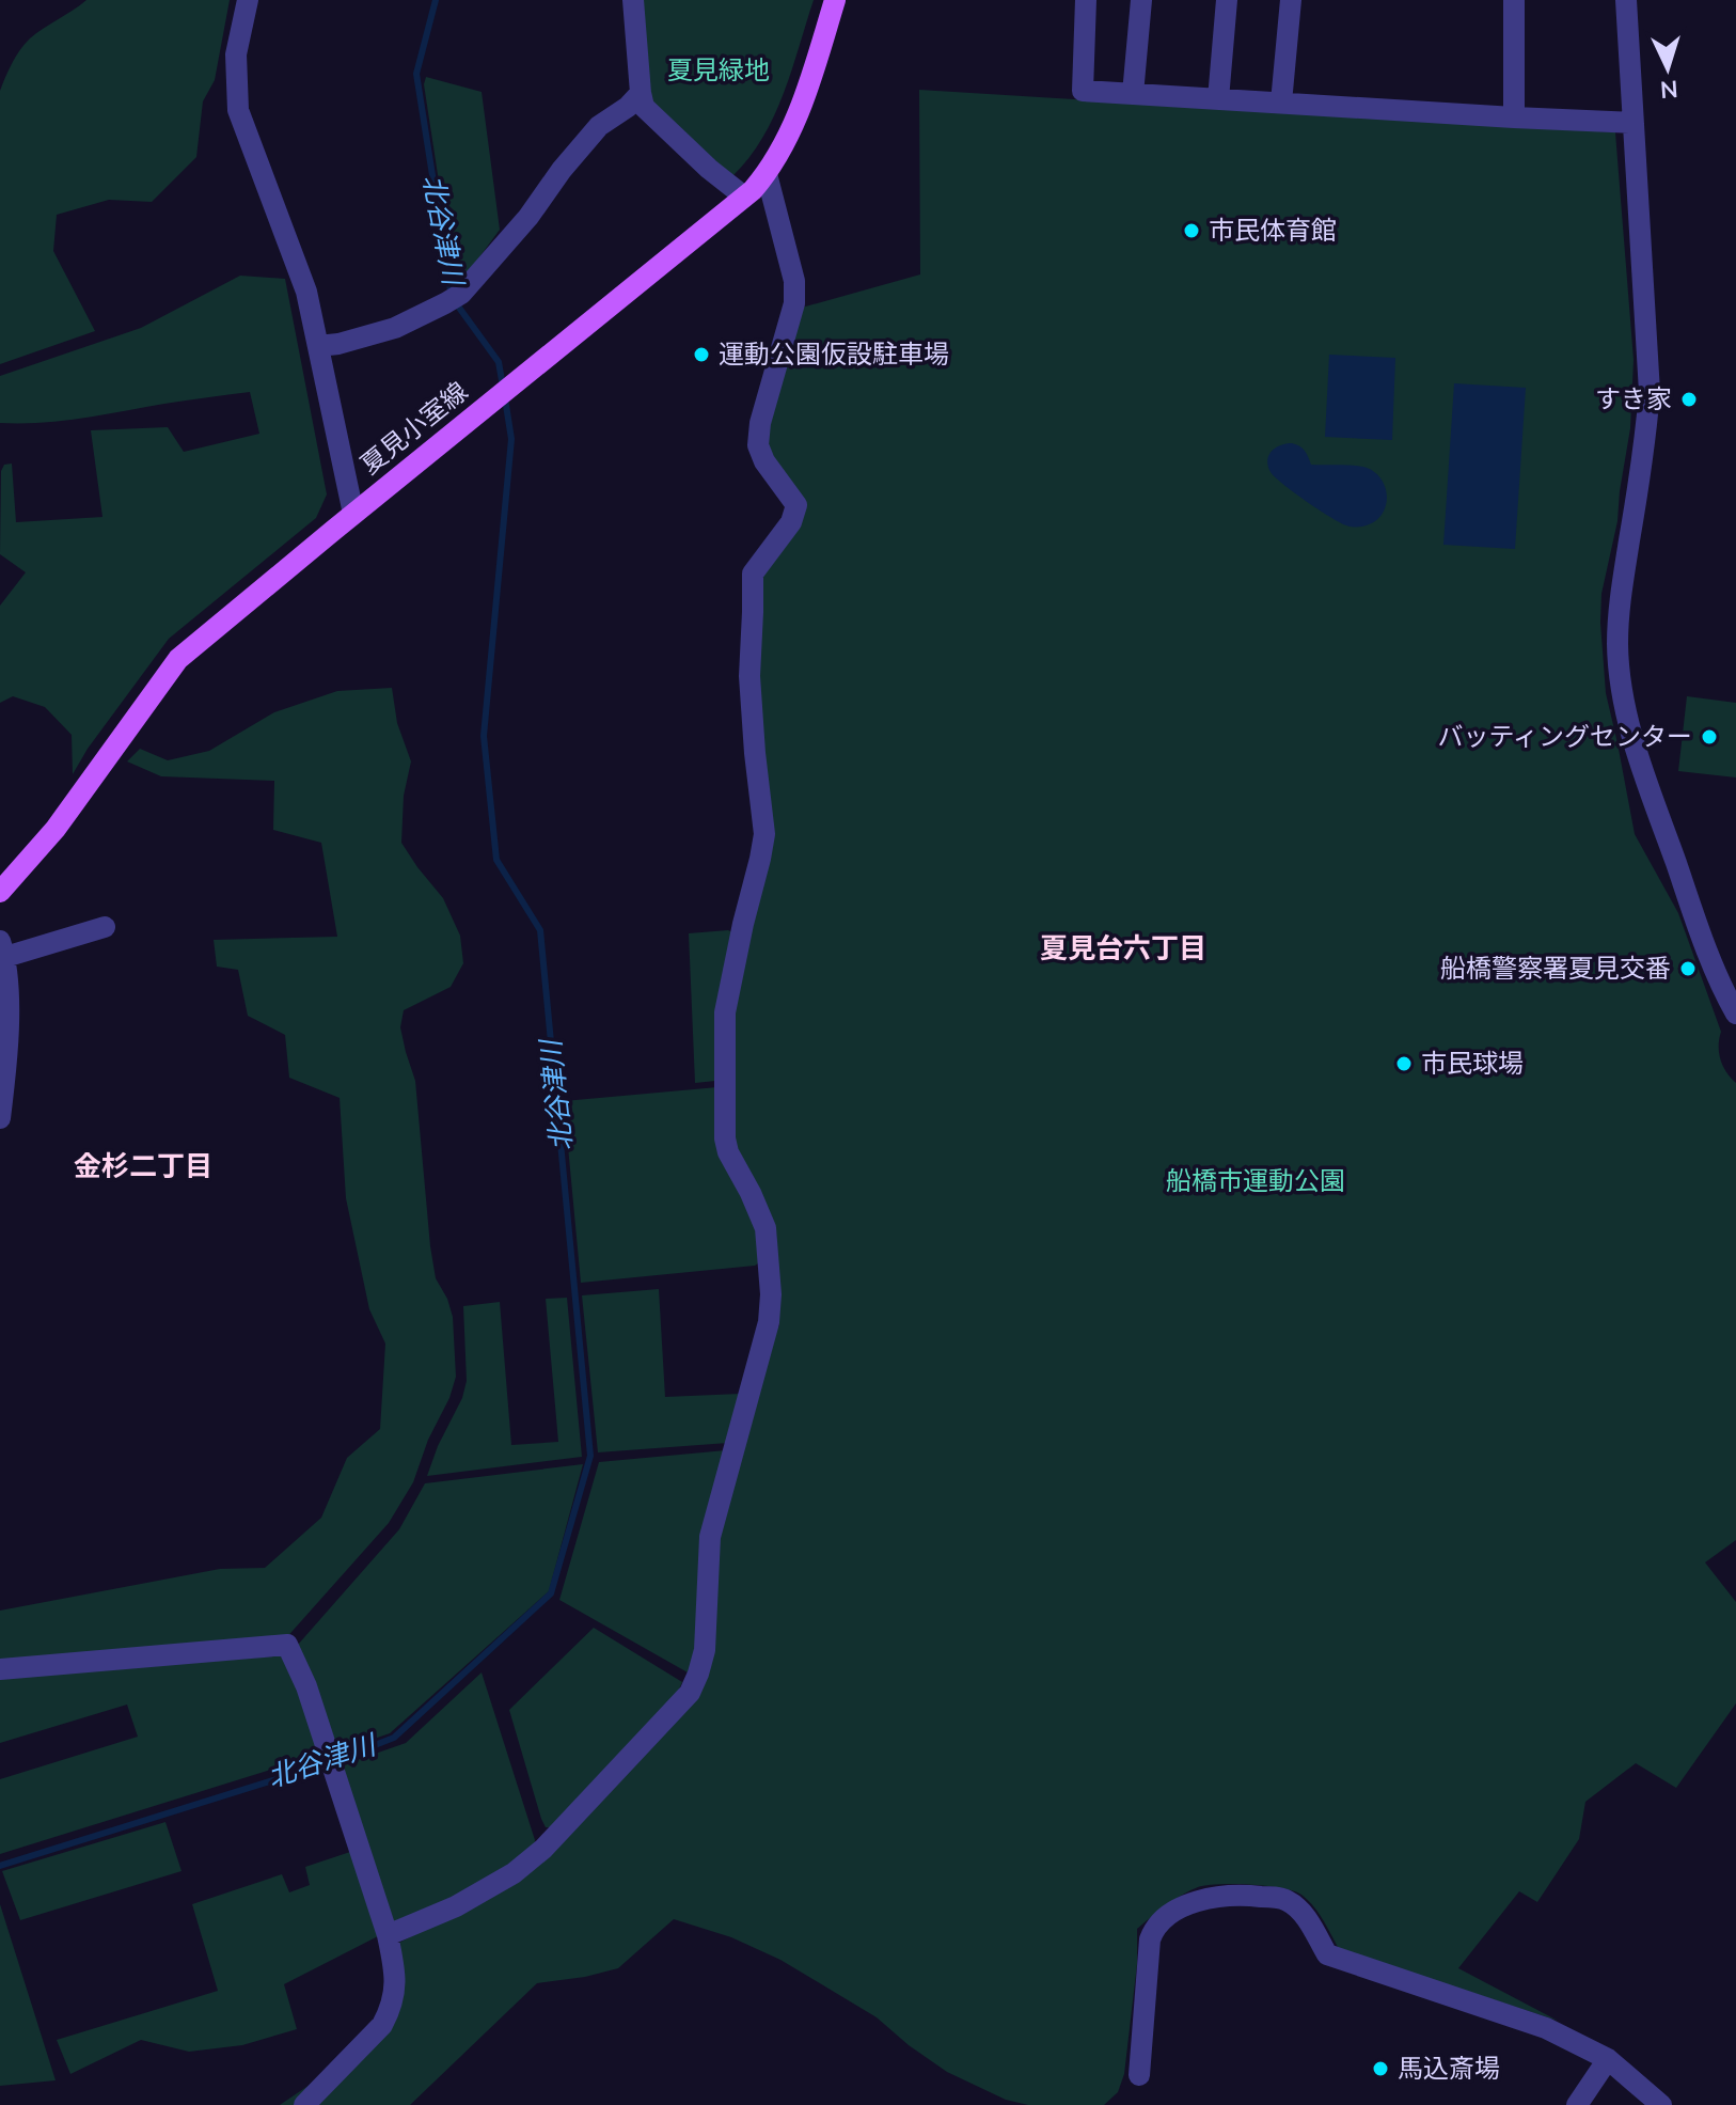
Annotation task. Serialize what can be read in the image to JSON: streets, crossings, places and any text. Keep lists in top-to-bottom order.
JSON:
{
  "streets": {
    "main road": ["夏見小室線"]
  },
  "districts": ["夏見台六丁目", "金杉二丁目"],
  "water": ["北谷津川"],
  "parks": ["夏見緑地", "船橋市運動公園"],
  "places": [
    "市民体育館",
    "運動公園仮設駐車場",
    "すき家",
    "バッティングセンター",
    "船橋警察署夏見交番",
    "市民球場",
    "馬込斎場"
  ],
  "north": "bottom"
}
